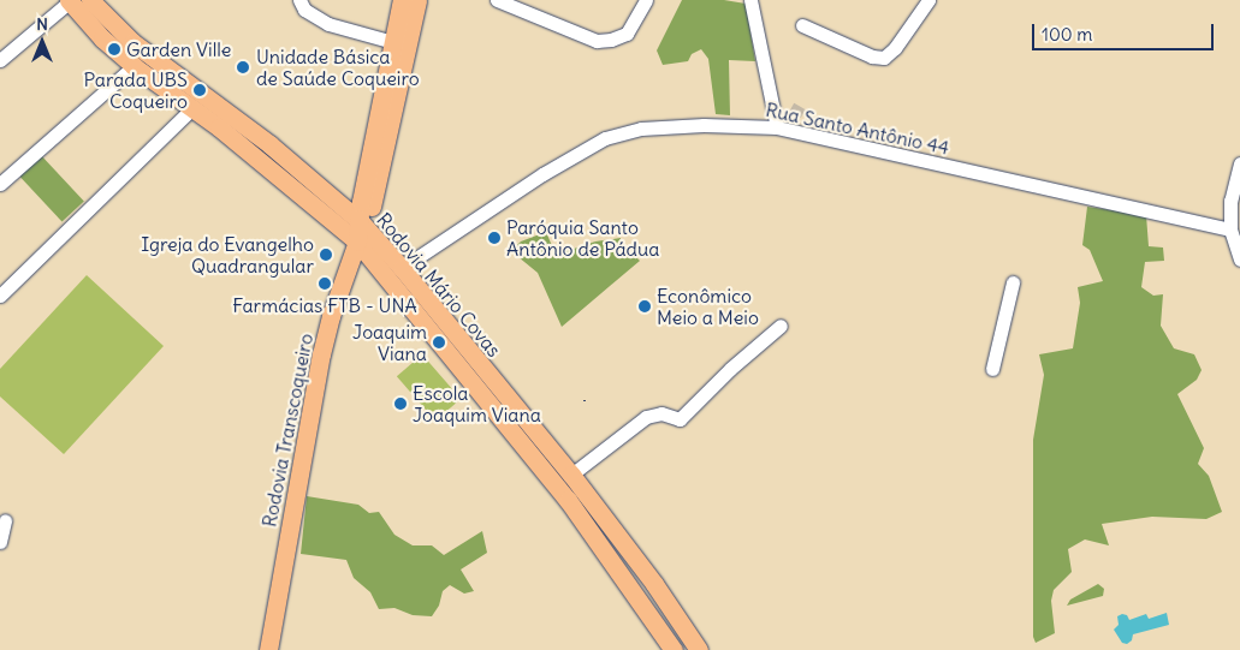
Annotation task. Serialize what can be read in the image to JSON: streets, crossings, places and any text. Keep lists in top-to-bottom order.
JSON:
{
  "streets": {
    "main road": ["Rodovia Mário Covas", "Rodovia Transcoqueiro"],
    "street": ["Rua Santo Antônio 44"]
  },
  "crossings": [
    ["Rua Santo Antônio 44", "Rodovia Mário Covas"],
    ["Rodovia Mário Covas", "Rodovia Transcoqueiro"]
  ],
  "places": [
    "Garden Ville",
    "Unidade Básica de Saúde Coqueiro",
    "Parada UBS Coqueiro",
    "Paróquia Santo Antônio de Pádua",
    "Igreja do Evangelho Quadrangular",
    "Farmácias FTB - UNA",
    "Econômico Meio a Meio",
    "Joaquim Viana",
    "Escola Joaquim Viana"
  ],
  "scale_bar": "100 m",
  "north": "top"
}
